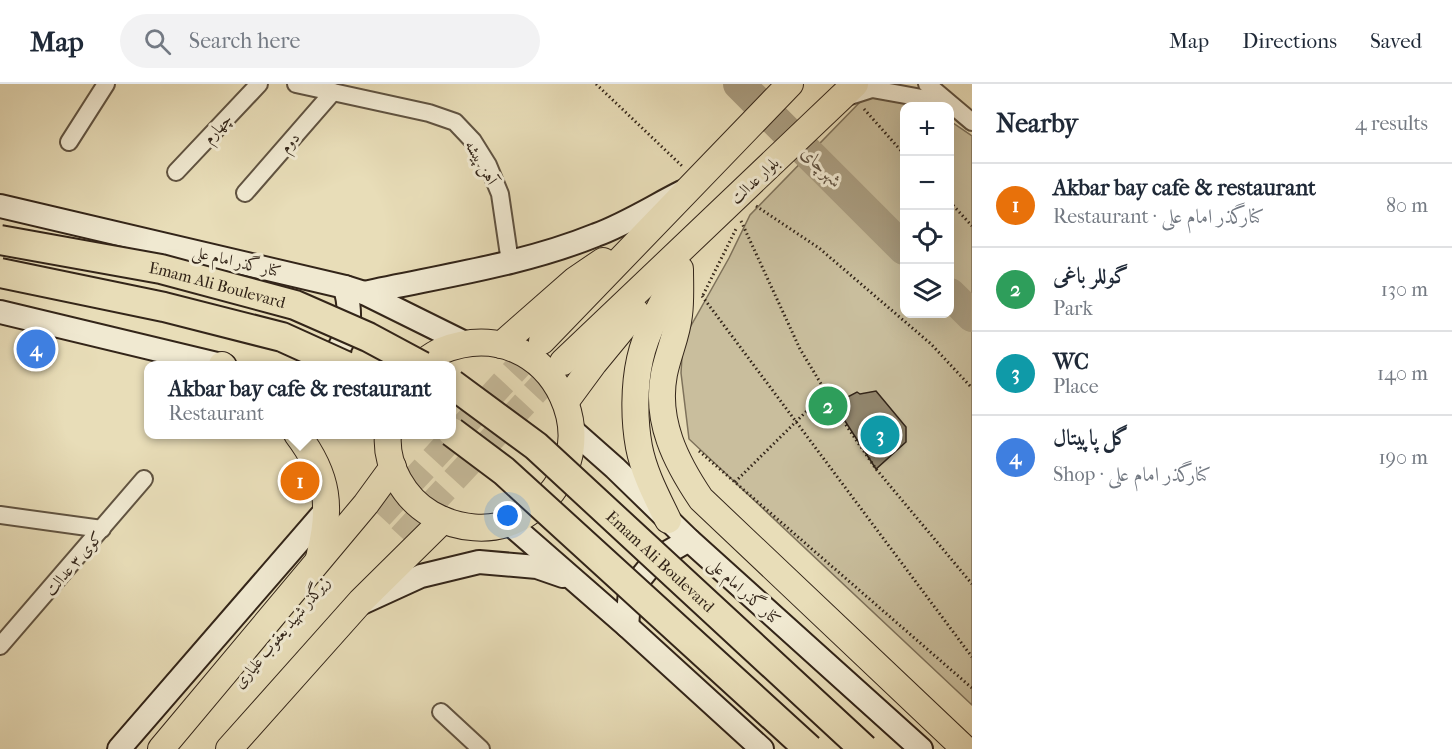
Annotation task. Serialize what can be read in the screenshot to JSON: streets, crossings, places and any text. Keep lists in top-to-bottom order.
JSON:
{
  "streets": {
    "highway": ["Emam Ali Boulevard"],
    "main road": ["بلوار عدالت", "کنار گذر امام علی", "زیرگذر شهید یعقوب علیاری"],
    "street": [
      "چهارم",
      "دوم",
      "آهن پیشه",
      "کوی ۳ عدالت"
    ]
  },
  "crossings": [
    ["دوم", "آهن پیشه"]
  ],
  "water": ["شهرچای"],
  "page": {
    "header": "Map",
    "search": "Search here",
    "nav": ["Map", "Directions", "Saved"],
    "heading": ["Nearby", "4 results"],
    "map_buttons": ["+", "−"],
    "list": [
      {
        "mark": "1",
        "name": "Akbar bay cafe & restaurant",
        "note": "Restaurant · کنارگذر امام علی",
        "value": "80 m"
      },
      {
        "mark": "2",
        "name": "گوللر باغی",
        "note": "Park",
        "value": "130 m"
      },
      {
        "mark": "3",
        "name": "WC",
        "note": "Place",
        "value": "140 m"
      },
      {
        "mark": "4",
        "name": "گل پاپیتال",
        "note": "Shop · کنارگذر امام علی",
        "value": "190 m"
      }
    ],
    "pins": [
      "4",
      "2",
      "3",
      "1"
    ],
    "popup": ["Akbar bay cafe & restaurant", "Restaurant"]
  }
}
